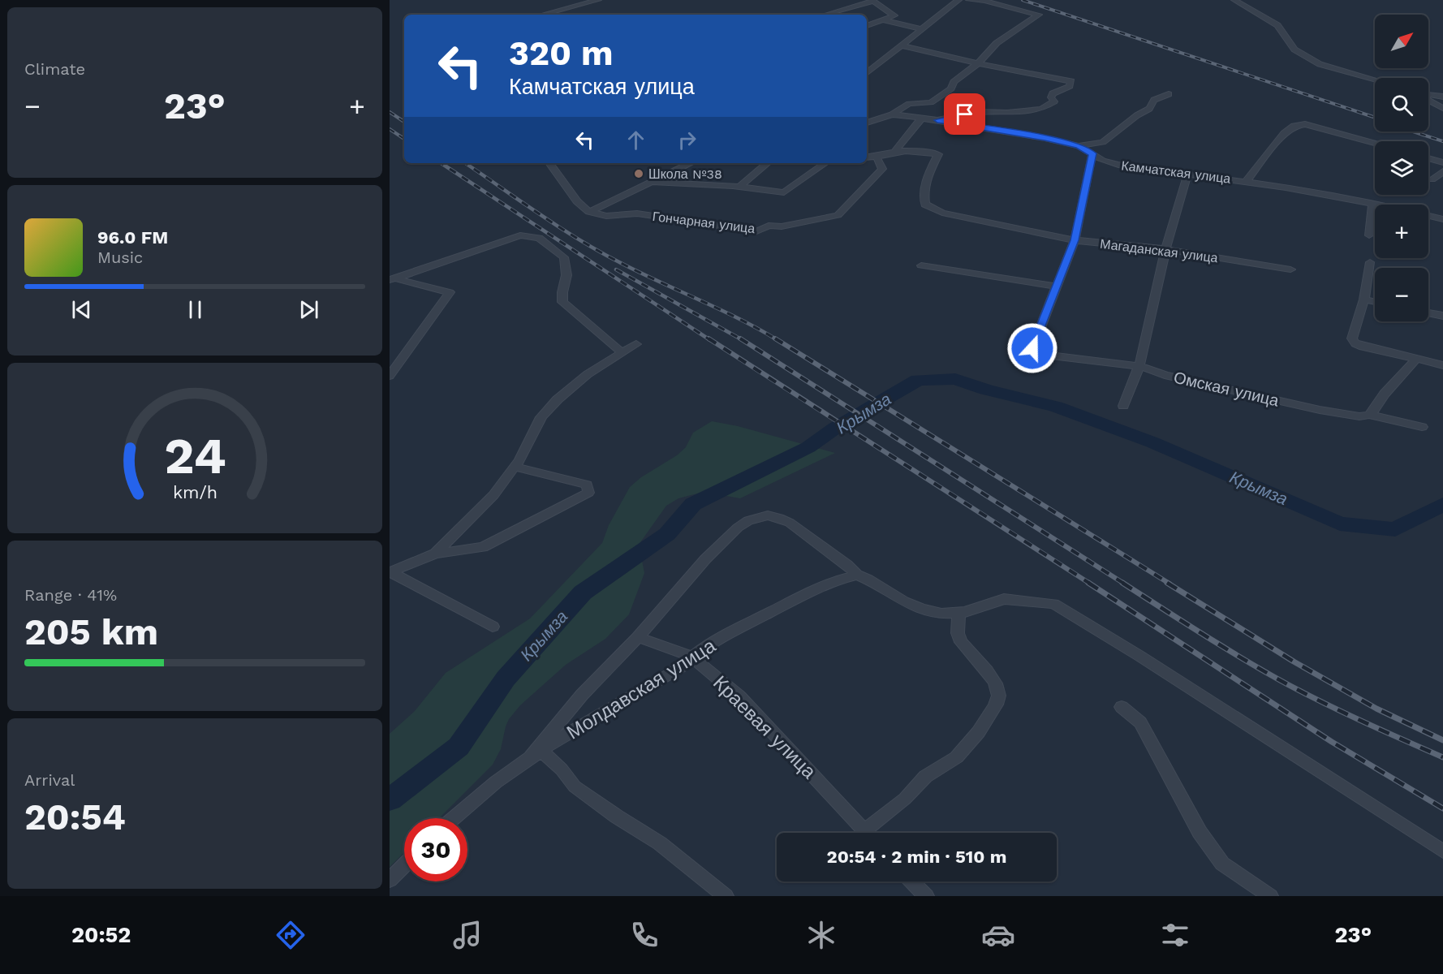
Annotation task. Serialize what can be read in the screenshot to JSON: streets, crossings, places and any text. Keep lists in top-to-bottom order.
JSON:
{
  "streets": {
    "street": [
      "Камчатская улица",
      "Гончарная улица",
      "Магаданская улица",
      "Омская улица",
      "Молдавская улица",
      "Краевая улица"
    ]
  },
  "crossings": [
    ["Молдавская улица", "Краевая улица"]
  ],
  "water": ["Крымза"],
  "places": ["Школа №38"],
  "north": "top right",
  "page": {
    "tile": [
      "Climate",
      ["Range · 41%", "205 km"],
      ["Arrival", "20:54"]
    ],
    "map_buttons": ["+", "−"],
    "turn": ["320 m", "Камчатская улица"],
    "heat": ["−", "23°", "+"],
    "song": ["96.0 FM", "Music"],
    "limit": "30",
    "trip": "20:54 · 2 min · 510 m",
    "tabs": ["20:52", "23°"],
    "gauge": ["24", "km/h"]
  }
}
